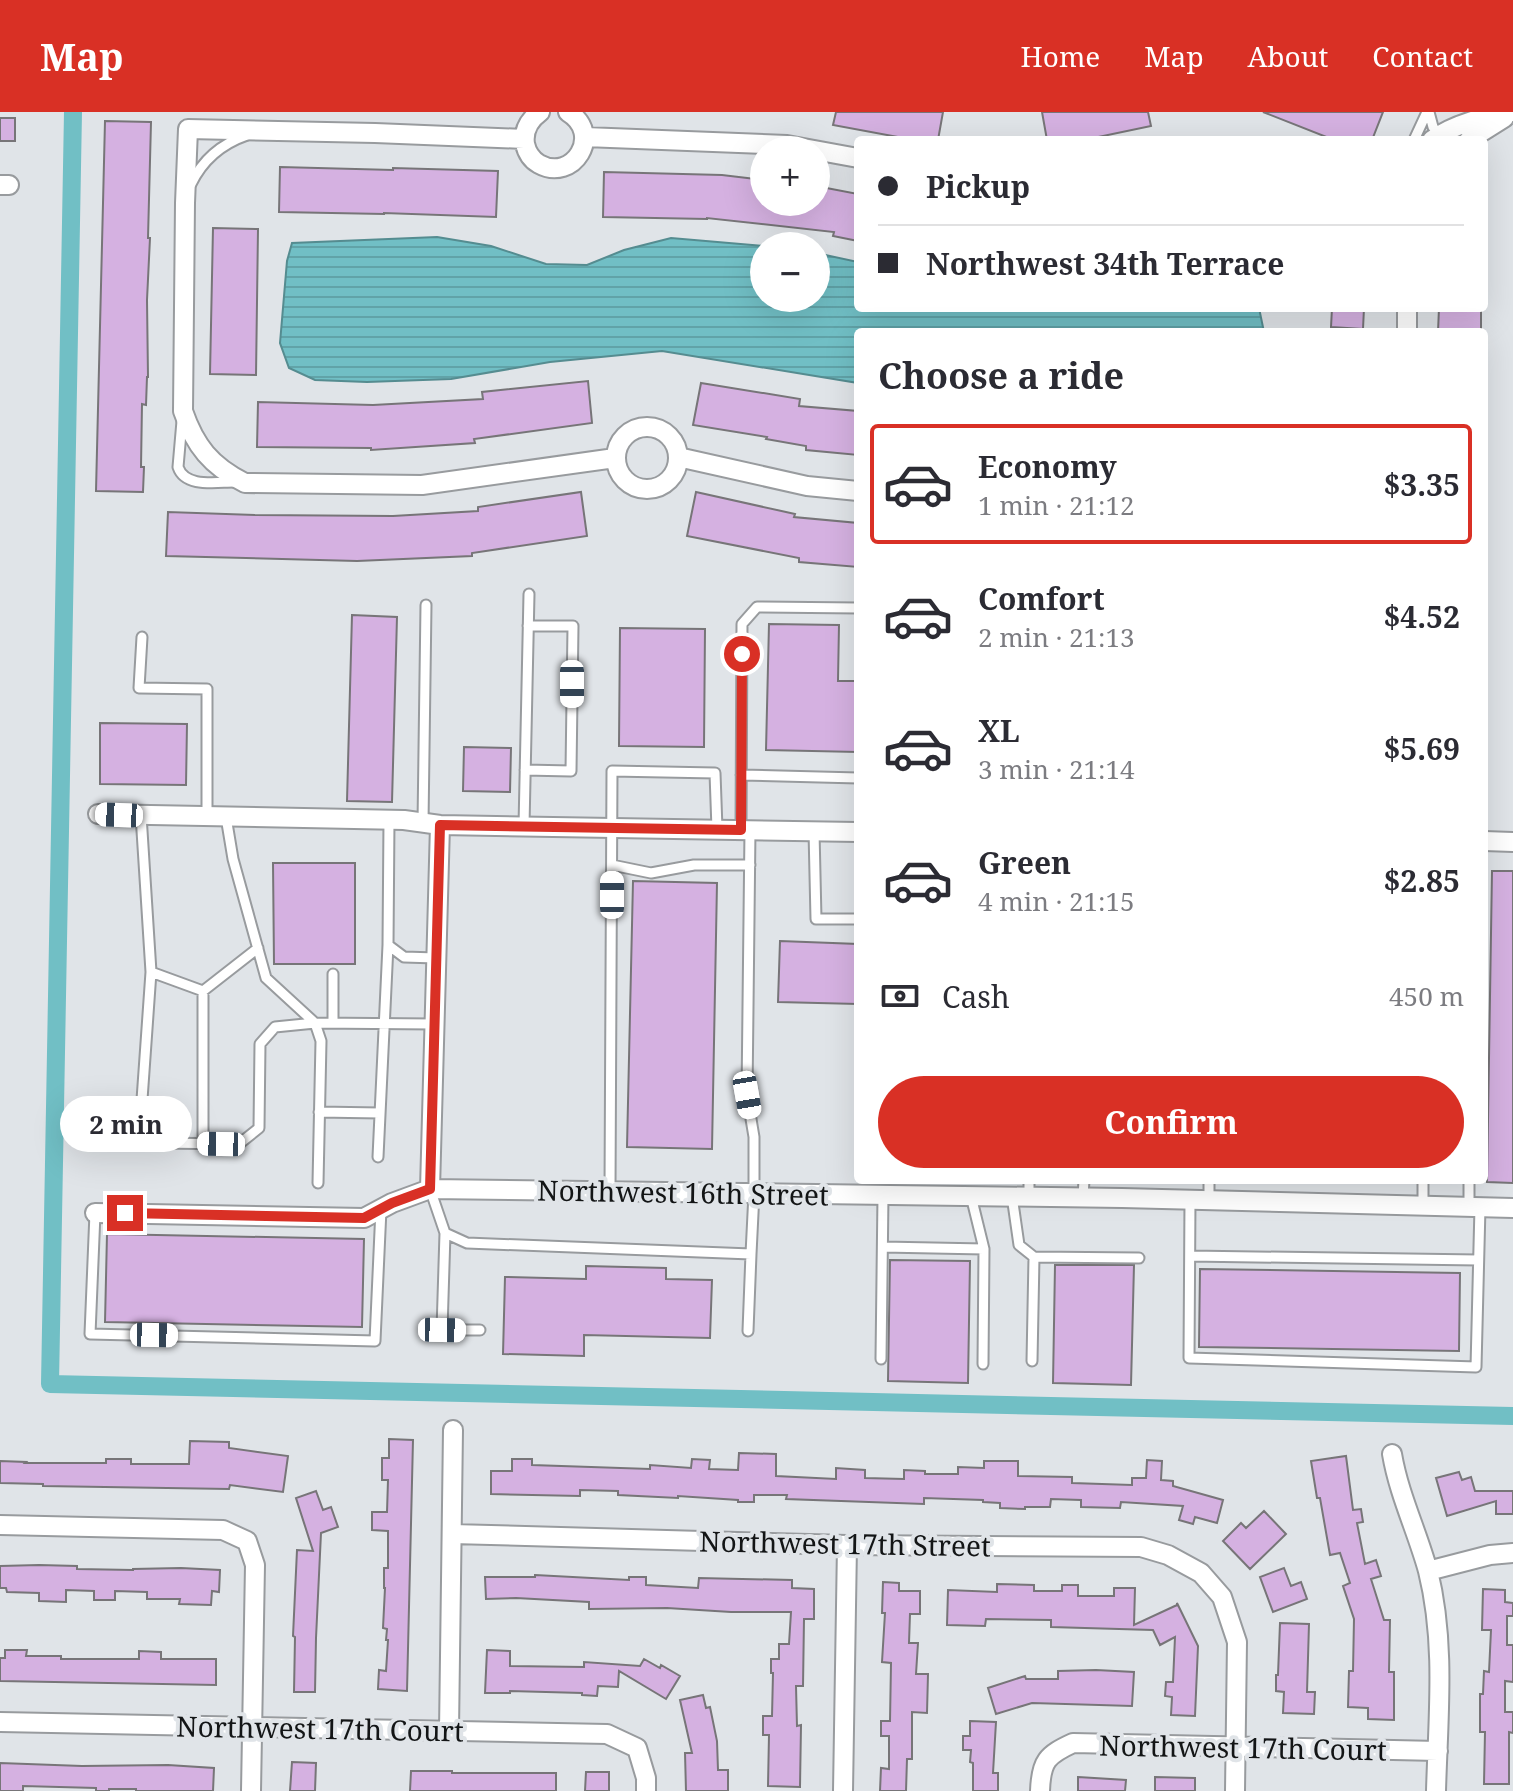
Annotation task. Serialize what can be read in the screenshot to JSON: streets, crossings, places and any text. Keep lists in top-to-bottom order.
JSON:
{
  "streets": {
    "street": ["Northwest 16th Street", "Northwest 17th Street", "Northwest 17th Court"]
  },
  "crossings": [
    ["Northwest 17th Street", "Northwest 17th Court"]
  ],
  "page": {
    "header": "Map",
    "nav": [
      "Home",
      "Map",
      "About",
      "Contact"
    ],
    "map_buttons": ["+", "−"],
    "banner": ["Pickup", "Northwest 34th Terrace"],
    "heading": "Choose a ride",
    "list": [
      {
        "name": "Economy",
        "note": "1 min · 21:12",
        "value": "$3.35"
      },
      {
        "name": "Comfort",
        "note": "2 min · 21:13",
        "value": "$4.52"
      },
      {
        "name": "XL",
        "note": "3 min · 21:14",
        "value": "$5.69"
      },
      {
        "name": "Green",
        "note": "4 min · 21:15",
        "value": "$2.85"
      }
    ],
    "pay": ["Cash", "450 m"],
    "buttons": "Confirm",
    "bubble": "2 min"
  }
}
